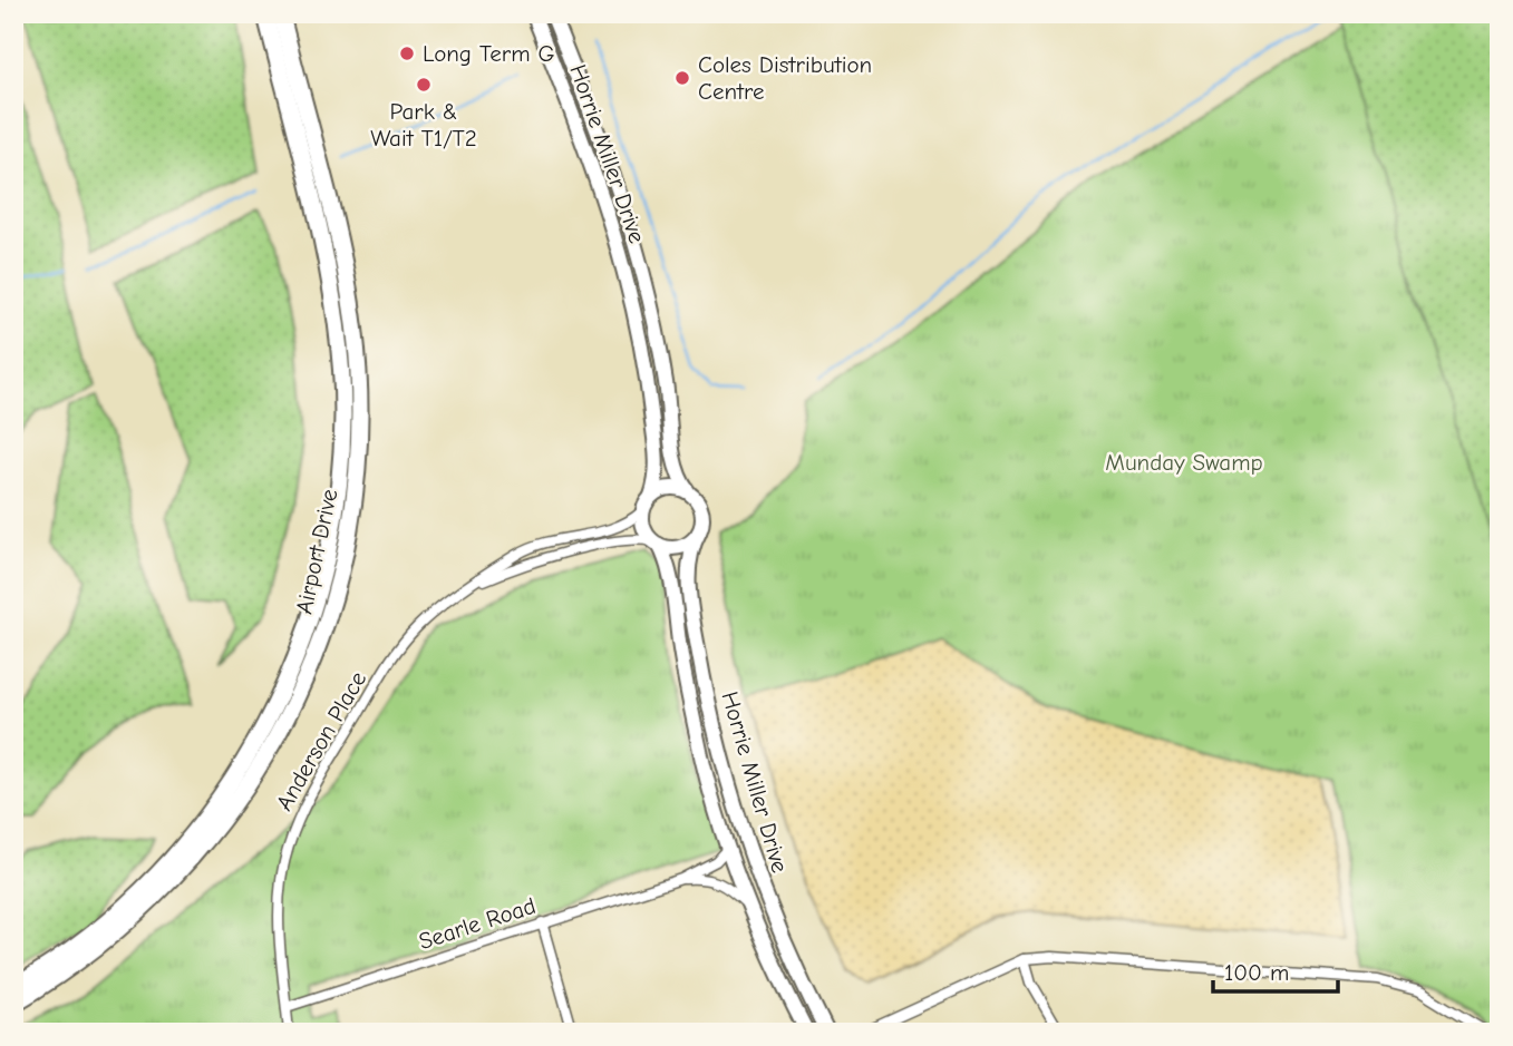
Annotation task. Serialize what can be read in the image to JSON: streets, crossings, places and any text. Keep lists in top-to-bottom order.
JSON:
{
  "streets": {
    "highway": ["Airport Drive"],
    "main road": ["Horrie Miller Drive"],
    "street": ["Anderson Place", "Searle Road"]
  },
  "crossings": [
    ["Horrie Miller Drive", "Anderson Place"],
    ["Horrie Miller Drive", "Searle Road"],
    ["Anderson Place", "Searle Road"]
  ],
  "parks": ["Munday Swamp"],
  "places": ["Long Term G", "Coles Distribution Centre", "Park & Wait T1/T2"],
  "scale_bar": "100 m"
}
